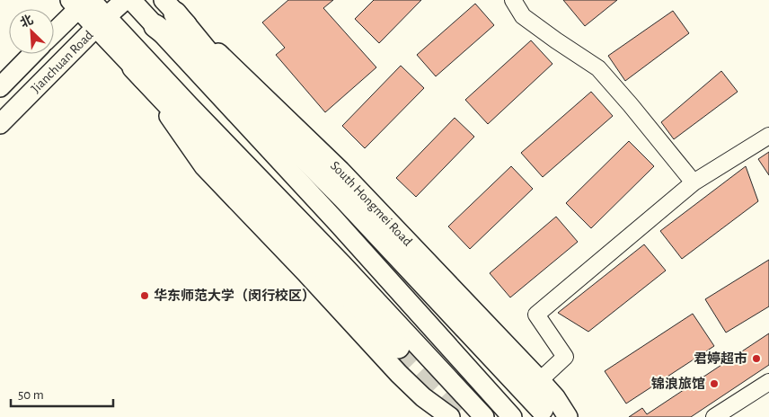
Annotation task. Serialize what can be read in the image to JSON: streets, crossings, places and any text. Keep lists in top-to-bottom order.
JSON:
{
  "streets": {
    "main road": ["Jianchuan Road", "South Hongmei Road"]
  },
  "places": ["华东师范大学（闵行校区）", "君婷超市", "锦浪旅馆"],
  "scale_bar": "50 m",
  "north": "top left"
}
